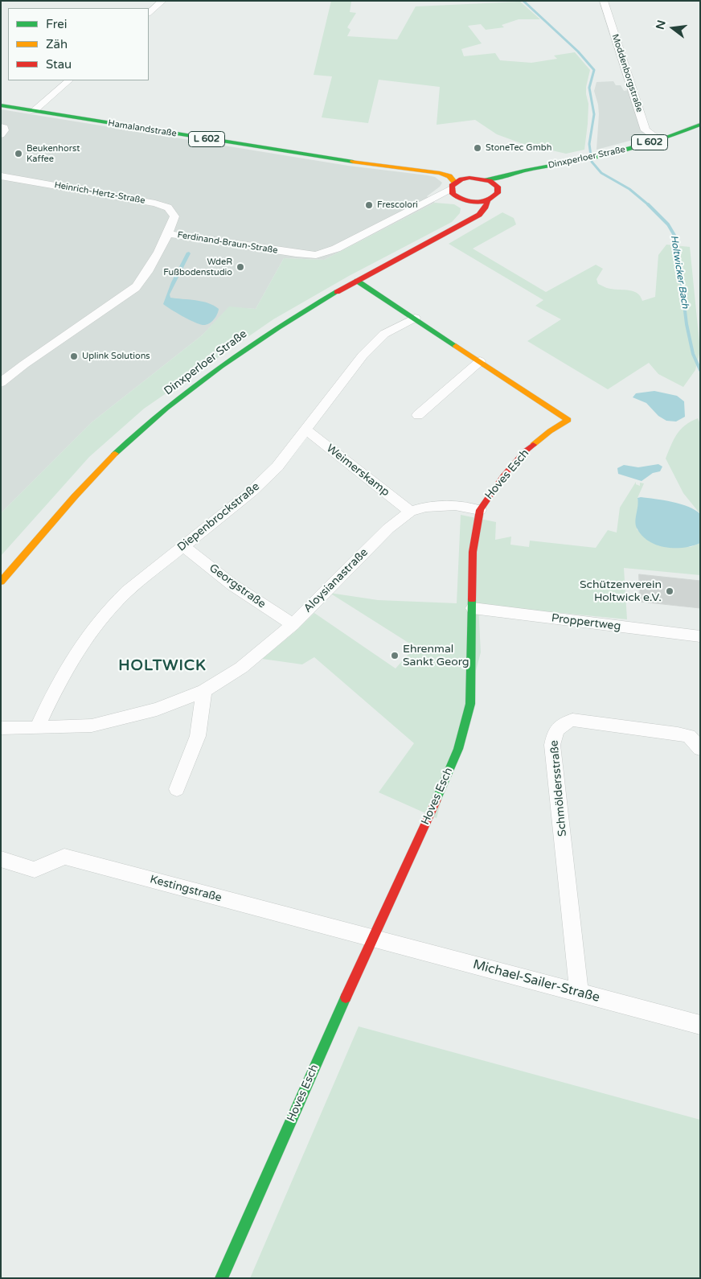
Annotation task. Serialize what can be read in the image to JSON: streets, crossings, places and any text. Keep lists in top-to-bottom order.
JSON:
{
  "streets": {
    "main road": [
      "Hamalandstraße",
      "L 602",
      "Dinxperloer Straße",
      "Hoves Esch"
    ],
    "street": [
      "Moddenborgstraße",
      "Heinrich-Hertz-Straße",
      "Ferdinand-Braun-Straße",
      "Weimerskamp",
      "Diepenbrockstraße",
      "Aloysianastraße",
      "Georgstraße",
      "Proppertweg",
      "Schmöldersstraße",
      "Kestingstraße",
      "Michael-Sailer-Straße"
    ]
  },
  "crossings": [
    ["Moddenborgstraße", "Dinxperloer Straße"],
    ["Hamalandstraße", "L 602"],
    ["Hamalandstraße", "Ferdinand-Braun-Straße"],
    ["L 602", "Dinxperloer Straße"],
    ["L 602", "Ferdinand-Braun-Straße"],
    ["Dinxperloer Straße", "Hoves Esch"],
    ["Heinrich-Hertz-Straße", "Ferdinand-Braun-Straße"],
    ["Weimerskamp", "Diepenbrockstraße"],
    ["Weimerskamp", "Aloysianastraße"],
    ["Hoves Esch", "Diepenbrockstraße"],
    ["Hoves Esch", "Aloysianastraße"],
    ["Hoves Esch", "Proppertweg"],
    ["Hoves Esch", "Kestingstraße"],
    ["Hoves Esch", "Michael-Sailer-Straße"],
    ["Diepenbrockstraße", "Aloysianastraße"],
    ["Diepenbrockstraße", "Georgstraße"],
    ["Aloysianastraße", "Georgstraße"],
    ["Schmöldersstraße", "Michael-Sailer-Straße"],
    ["Kestingstraße", "Michael-Sailer-Straße"]
  ],
  "districts": ["HOLTWICK"],
  "water": ["Holtwicker Bach"],
  "places": [
    "StoneTec Gmbh",
    "Beukenhorst Kaffee",
    "Frescolori",
    "WdeR Fußbodenstudio",
    "Uplink Solutions",
    "Schützenverein Holtwick e.V.",
    "Ehrenmal Sankt Georg"
  ],
  "legend": ["Frei", "Zäh", "Stau"],
  "north": "left"
}
